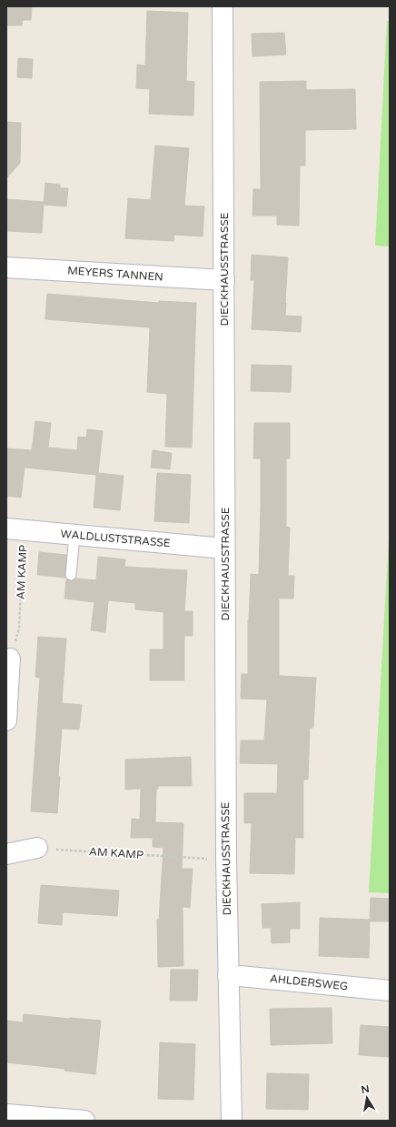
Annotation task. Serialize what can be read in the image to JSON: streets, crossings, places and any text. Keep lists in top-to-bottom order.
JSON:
{
  "streets": {
    "street": [
      "DIECKHAUSSTRASSE",
      "MEYERS TANNEN",
      "WALDLUSTSTRASSE",
      "AHLDERSWEG"
    ],
    "path": ["AM KAMP"]
  },
  "crossings": [
    ["DIECKHAUSSTRASSE", "MEYERS TANNEN"],
    ["DIECKHAUSSTRASSE", "WALDLUSTSTRASSE"],
    ["DIECKHAUSSTRASSE", "AM KAMP"],
    ["DIECKHAUSSTRASSE", "AHLDERSWEG"],
    ["WALDLUSTSTRASSE", "AM KAMP"]
  ],
  "north": "top"
}
